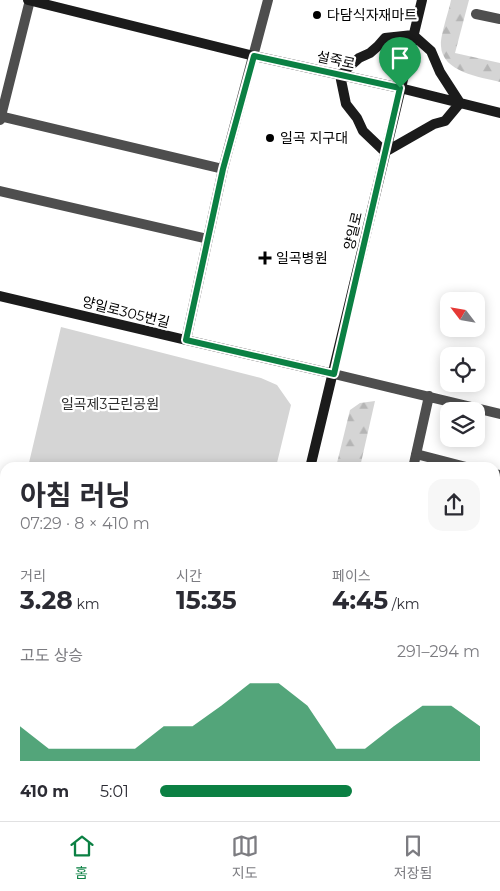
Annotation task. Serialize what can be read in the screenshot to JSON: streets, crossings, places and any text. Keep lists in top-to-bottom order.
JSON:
{
  "streets": {
    "main road": ["설죽로", "양일로", "양일로305번길"]
  },
  "crossings": [
    ["설죽로", "양일로"],
    ["양일로", "양일로305번길"]
  ],
  "parks": ["일곡제3근린공원"],
  "places": {
    "other": ["다담식자재마트", "일곡 지구대"],
    "health": ["일곡병원"]
  },
  "north": "top left",
  "page": {
    "heading": ["아침 러닝", "07:29 · 8 × 410 m"],
    "stats": [
      ["거리", "3.28 km"],
      ["시간", "15:35"],
      ["페이스", "4:45 /km"]
    ],
    "chart": ["고도 상승", "291–294 m"],
    "list": [
      {
        "name": "410 m",
        "note": "5:01"
      }
    ],
    "tabs": ["홈", "지도", "저장됨"]
  }
}
